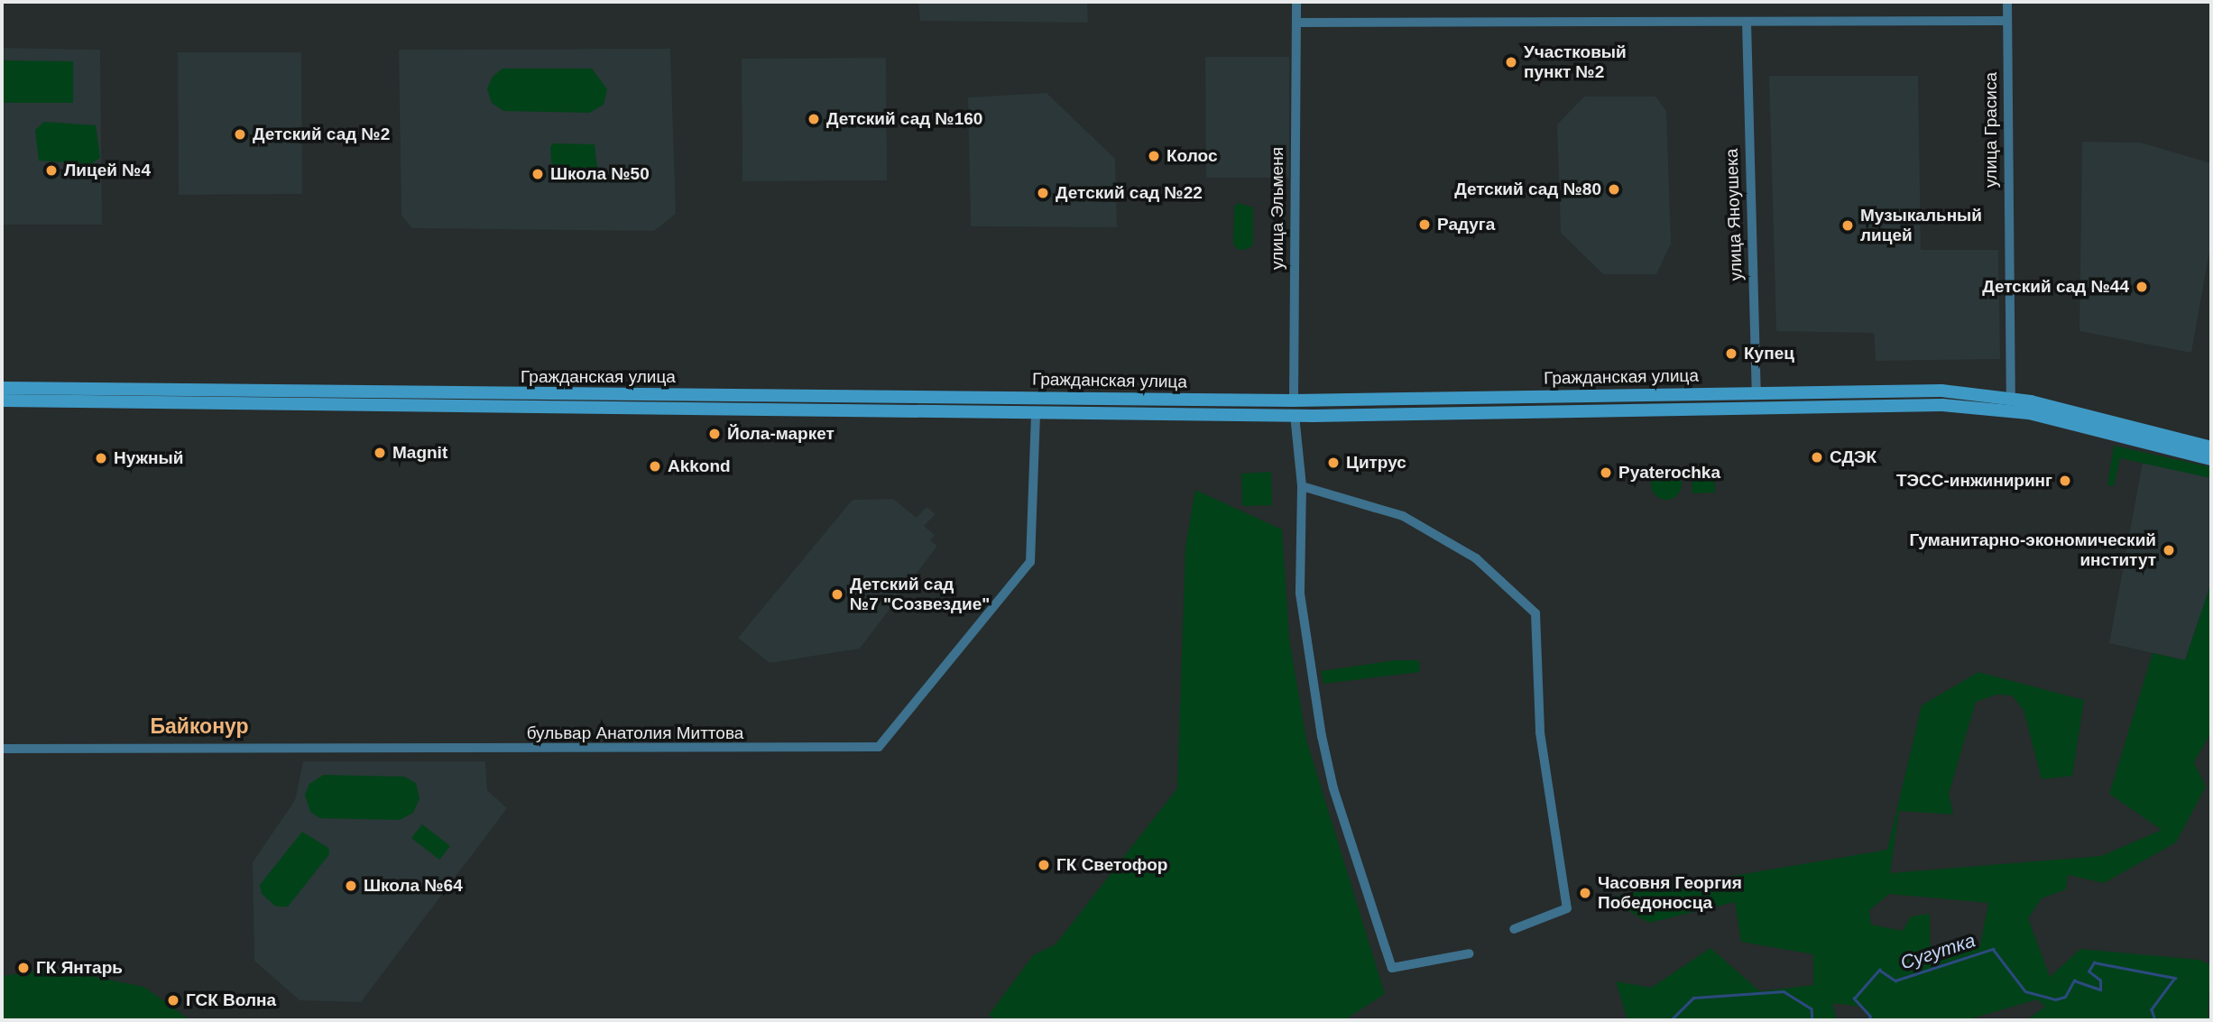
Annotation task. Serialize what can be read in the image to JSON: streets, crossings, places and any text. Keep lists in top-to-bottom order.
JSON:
{
  "streets": {
    "main road": ["улица Эльменя", "улица Яноушека", "Гражданская улица"],
    "street": ["улица Грасиса", "бульвар Анатолия Миттова"]
  },
  "crossings": [
    ["улица Грасиса", "Гражданская улица"],
    ["улица Эльменя", "Гражданская улица"],
    ["улица Яноушека", "Гражданская улица"],
    ["Гражданская улица", "бульвар Анатолия Миттова"]
  ],
  "districts": ["Байконур"],
  "water": ["Сугутка"],
  "places": [
    "Участковый пункт №2",
    "Детский сад №160",
    "Детский сад №2",
    "Колос",
    "Лицей №4",
    "Школа №50",
    "Детский сад №80",
    "Детский сад №22",
    "Радуга",
    "Музыкальный лицей",
    "Детский сад №44",
    "Купец",
    "Йола-маркет",
    "Magnit",
    "СДЭК",
    "Нужный",
    "Цитрус",
    "Akkond",
    "Pyaterochka",
    "ТЭСС-инжиниринг",
    "Гуманитарно-экономический институт",
    "Детский сад №7 \"Созвездие\"",
    "ГК Светофор",
    "Школа №64",
    "Часовня Георгия Победоносца",
    "ГК Янтарь",
    "ГСК Волна"
  ]
}
